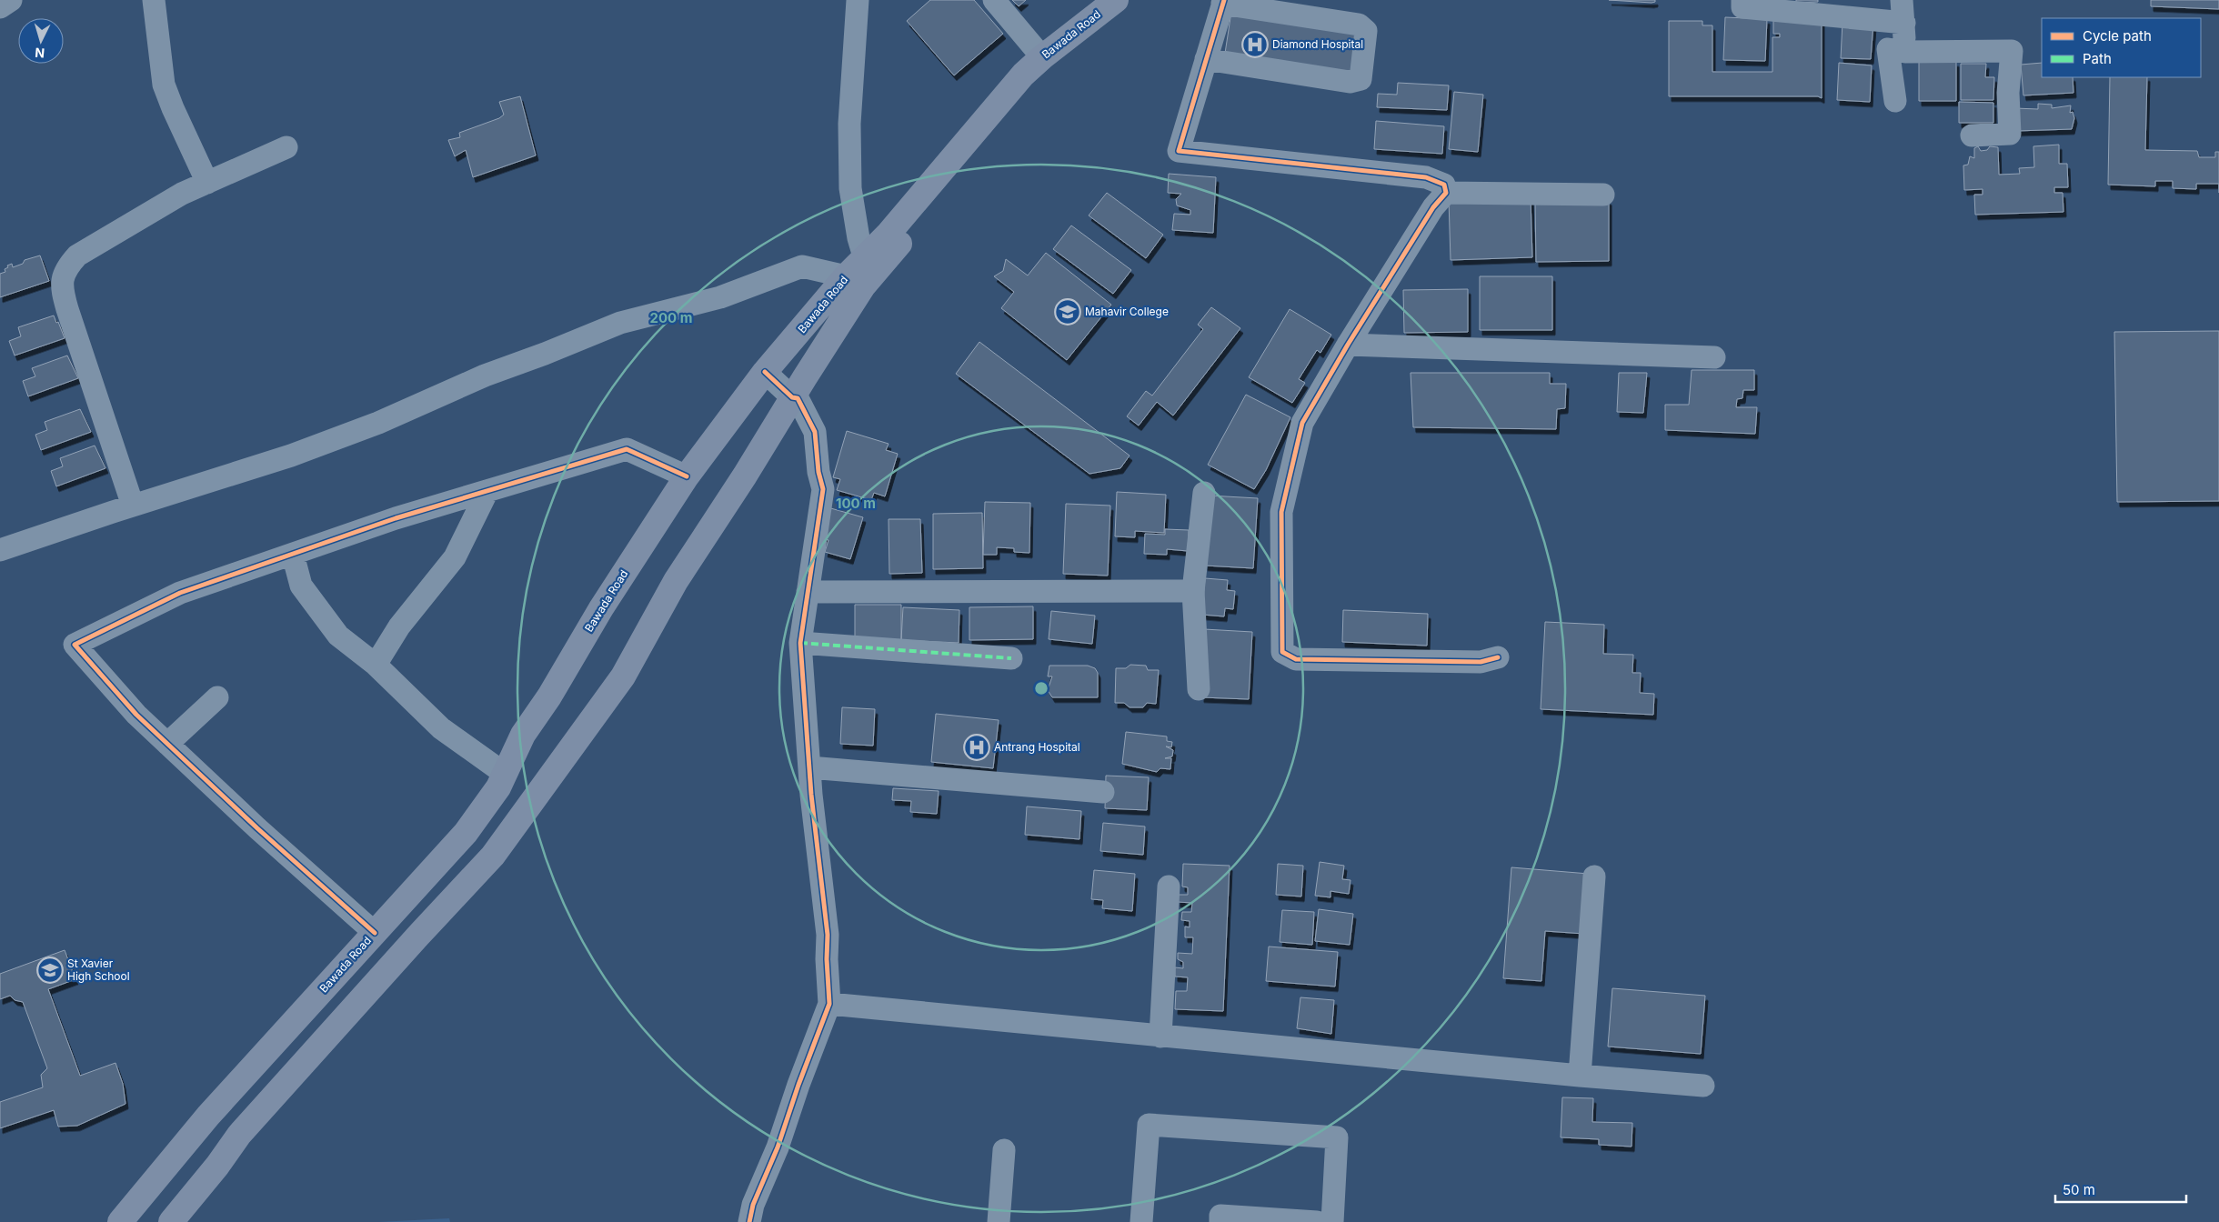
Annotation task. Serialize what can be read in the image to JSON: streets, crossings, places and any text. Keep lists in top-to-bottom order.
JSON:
{
  "streets": {
    "main road": ["Bawada Road"]
  },
  "places": {
    "hospital": ["Diamond Hospital", "Antrang Hospital"],
    "school or university": ["Mahavir College", "St Xavier High School"]
  },
  "legend": ["Cycle path", "Path"],
  "scale_bar": "50 m",
  "north": "bottom",
  "rings": ["200 m", "100 m"]
}
